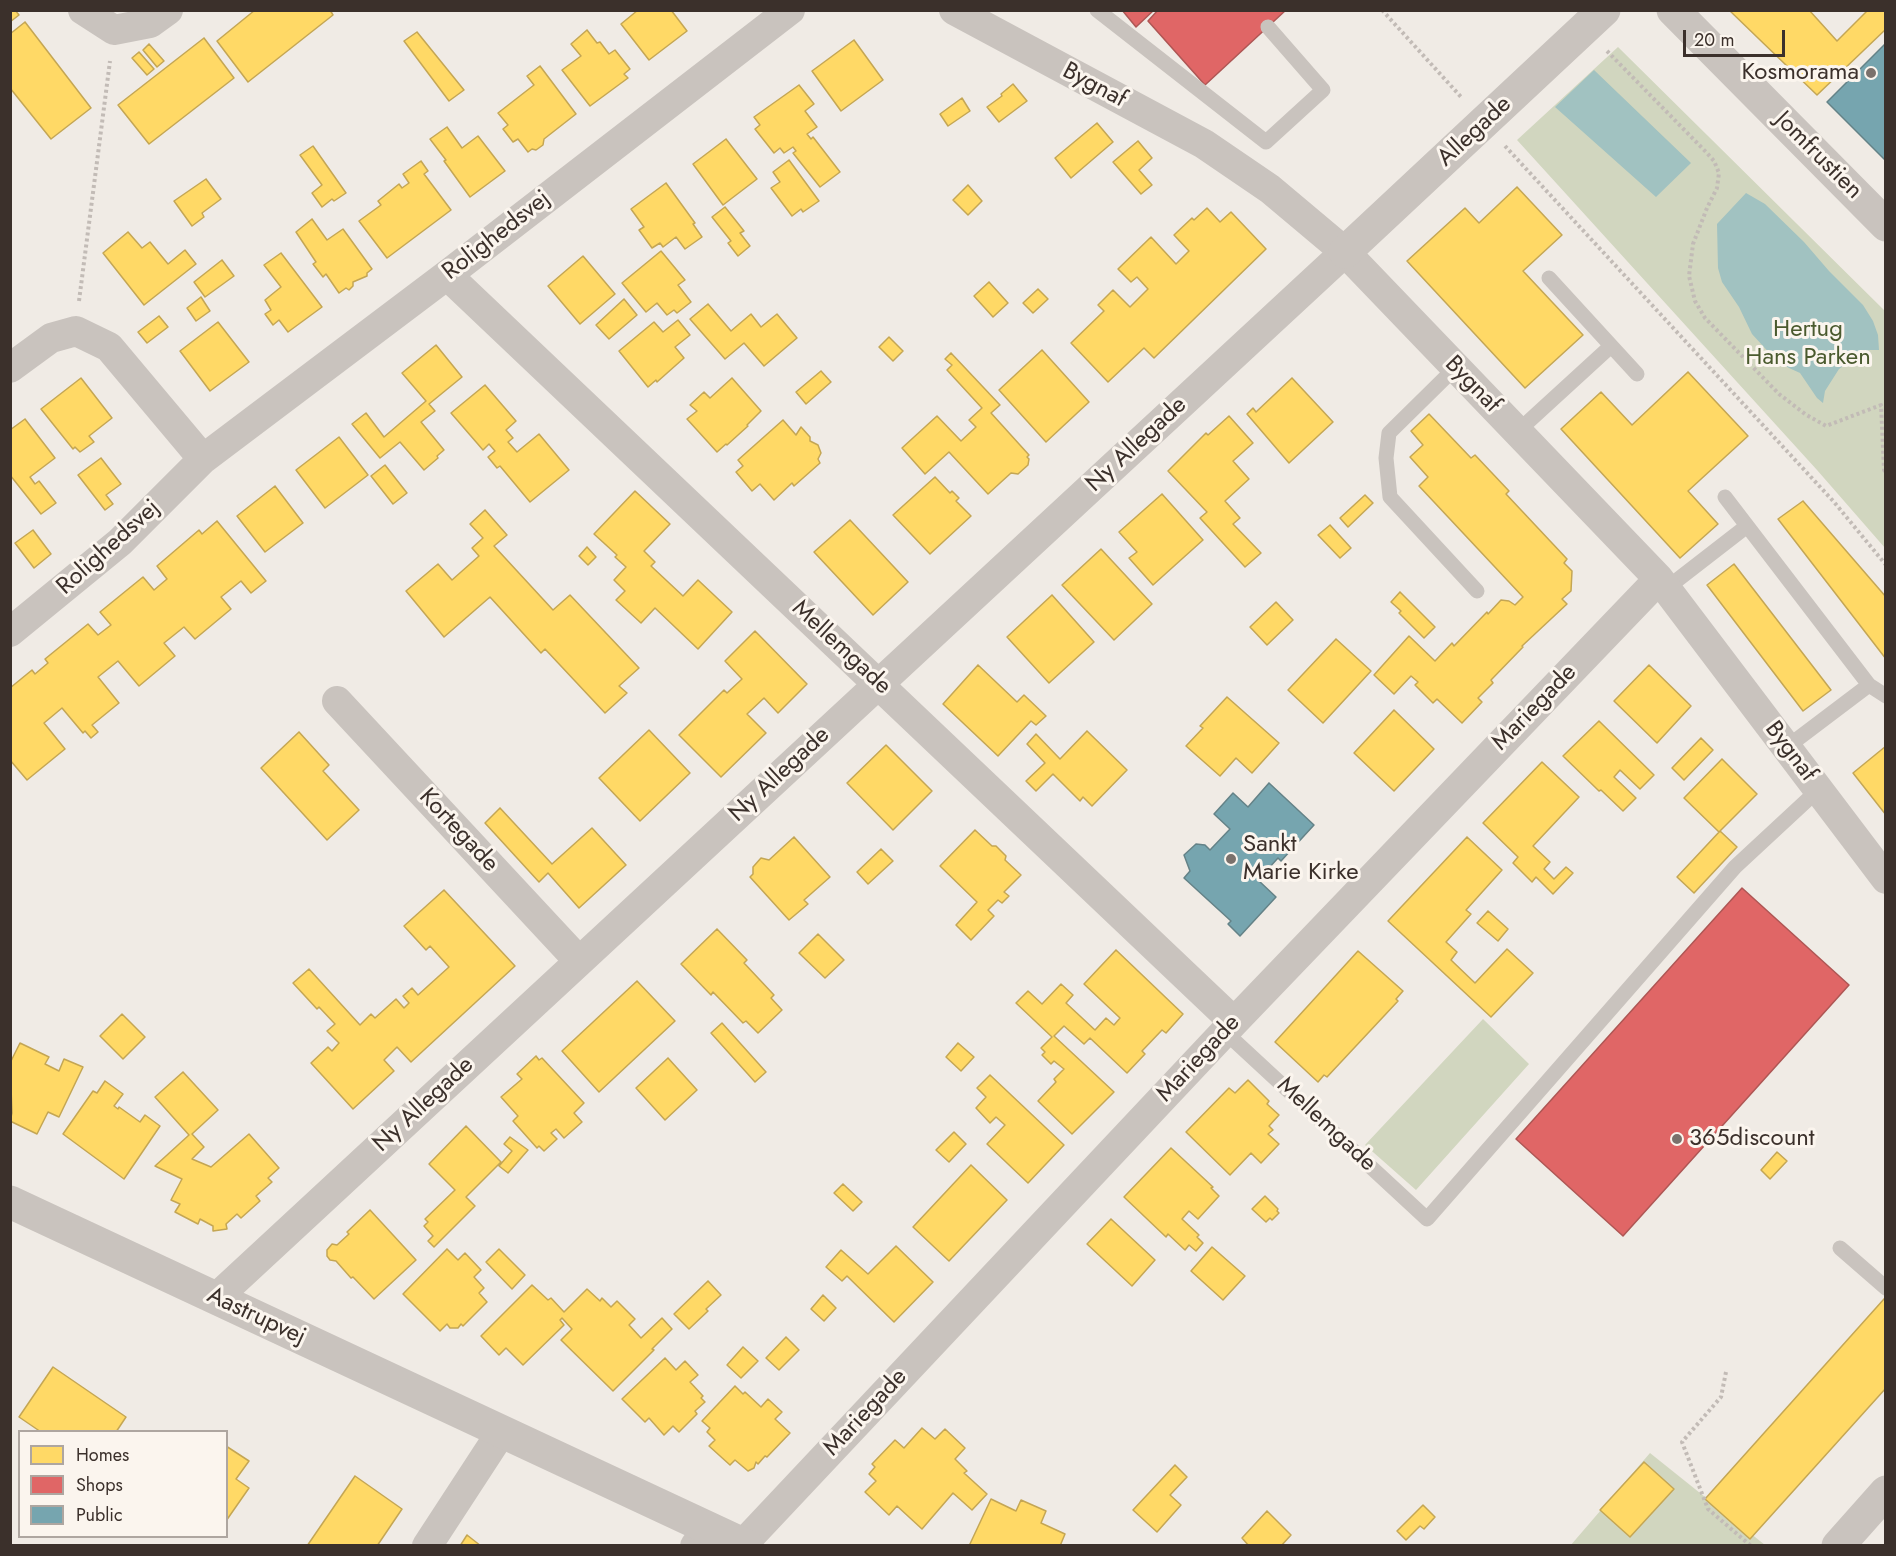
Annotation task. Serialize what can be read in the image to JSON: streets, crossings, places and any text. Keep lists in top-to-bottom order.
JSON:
{
  "streets": {
    "street": [
      "Bygnaf",
      "Allegade",
      "Jomfrustien",
      "Rolighedsvej",
      "Ny Allegade",
      "Mellemgade",
      "Mariegade",
      "Kortegade",
      "Aastrupvej"
    ]
  },
  "crossings": [
    ["Bygnaf", "Allegade"],
    ["Bygnaf", "Ny Allegade"],
    ["Bygnaf", "Mellemgade"],
    ["Bygnaf", "Mariegade"],
    ["Allegade", "Ny Allegade"],
    ["Rolighedsvej", "Mellemgade"],
    ["Ny Allegade", "Mellemgade"],
    ["Ny Allegade", "Kortegade"],
    ["Ny Allegade", "Aastrupvej"],
    ["Mellemgade", "Mariegade"],
    ["Mariegade", "Aastrupvej"]
  ],
  "parks": ["Hertug Hans Parken"],
  "places": ["Kosmorama", "Sankt Marie Kirke", "365discount"],
  "legend": ["Homes", "Shops", "Public"],
  "scale_bar": "20 m"
}
